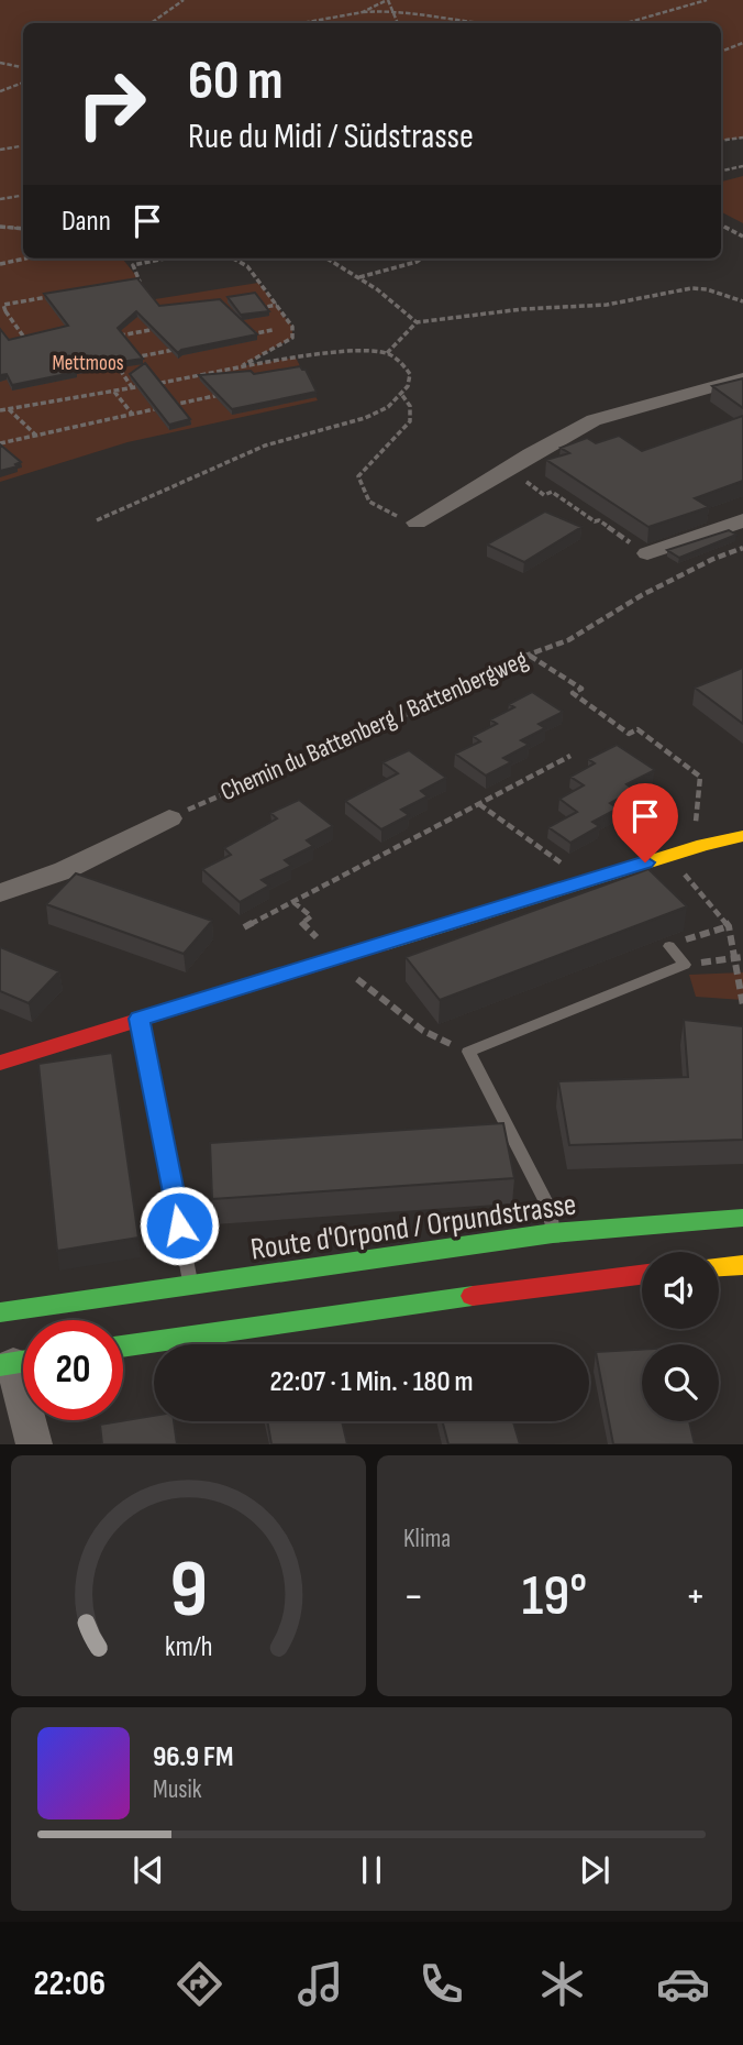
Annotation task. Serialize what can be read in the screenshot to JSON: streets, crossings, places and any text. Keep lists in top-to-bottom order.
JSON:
{
  "streets": {
    "street": ["Route d'Orpond / Orpundstrasse"],
    "path": ["Chemin du Battenberg / Battenbergweg"]
  },
  "parks": ["Mettmoos"],
  "page": {
    "turn": ["60 m", "Rue du Midi / Südstrasse"],
    "then": "Dann",
    "limit": "20",
    "trip": "22:07 · 1 Min. · 180 m",
    "tile": "Klima",
    "heat": ["−", "19°", "+"],
    "song": ["96.9 FM", "Musik"],
    "tabs": "22:06",
    "gauge": ["9", "km/h"]
  }
}
